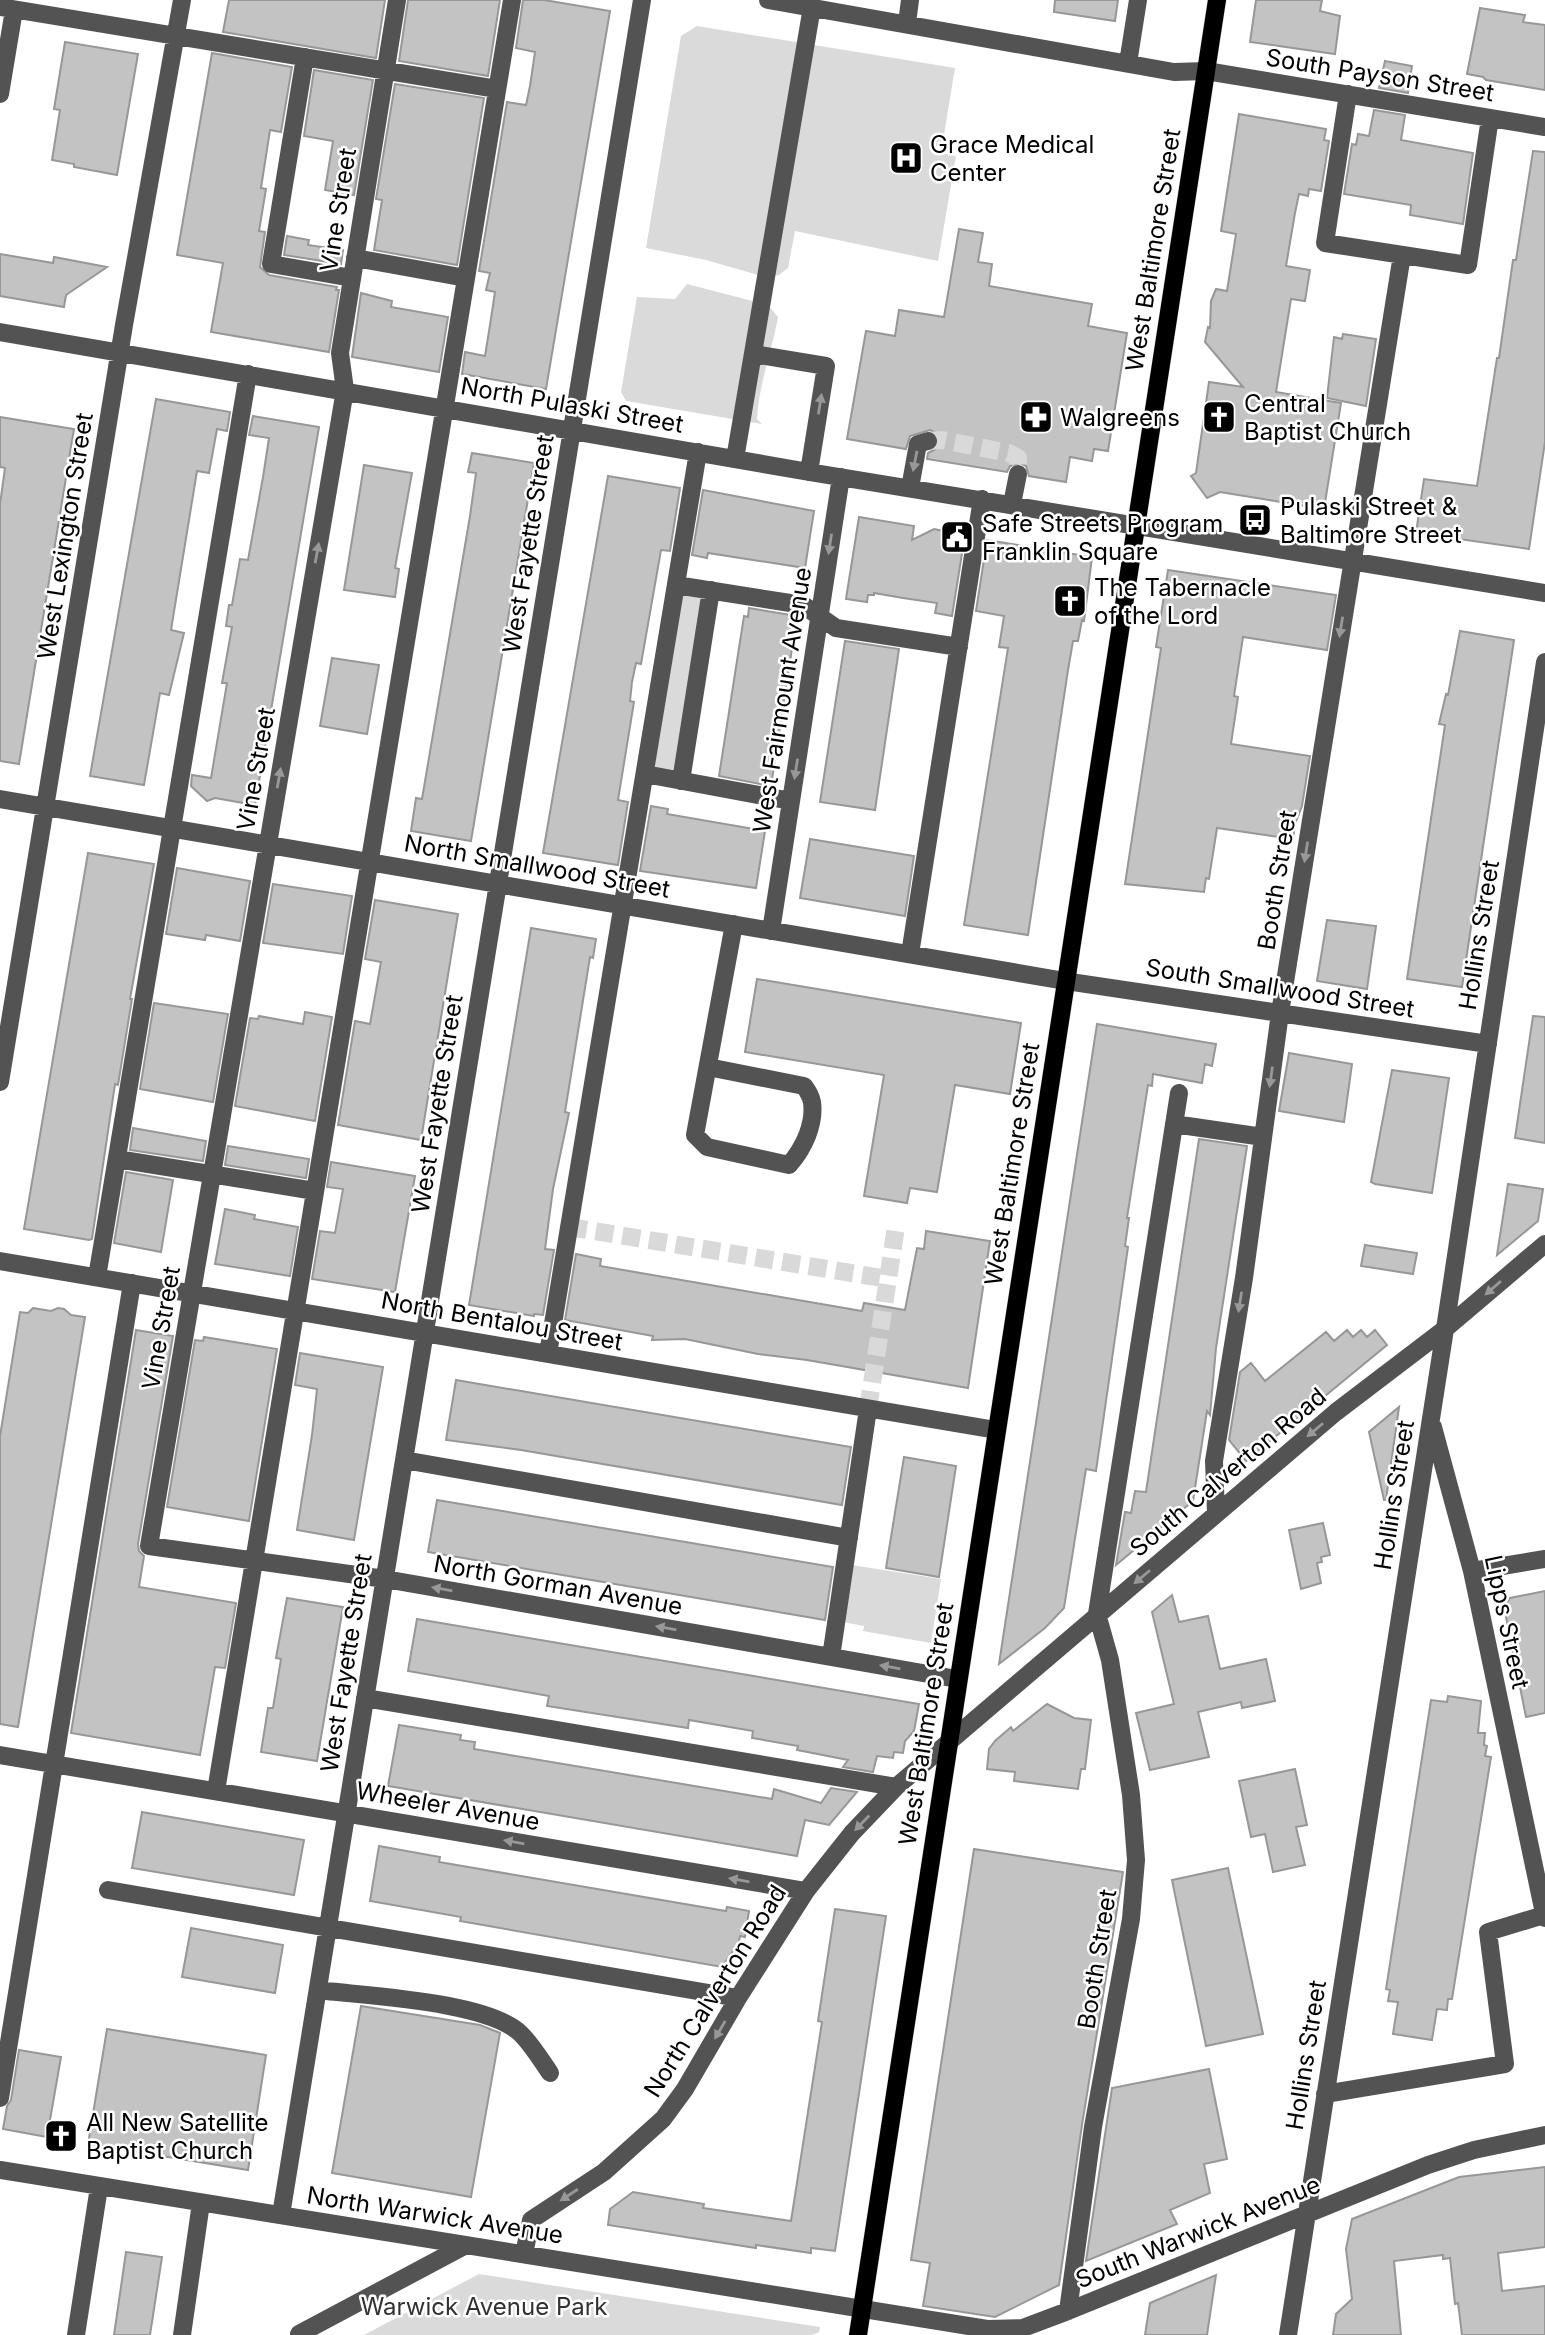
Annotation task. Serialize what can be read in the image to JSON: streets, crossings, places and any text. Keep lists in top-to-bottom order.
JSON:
{
  "streets": {
    "main road": ["West Baltimore Street"],
    "street": [
      "South Payson Street",
      "Vine Street",
      "North Pulaski Street",
      "West Lexington Street",
      "West Fayette Street",
      "West Fairmount Avenue",
      "North Smallwood Street",
      "Booth Street",
      "Hollins Street",
      "South Smallwood Street",
      "North Bentalou Street",
      "South Calverton Road",
      "North Gorman Avenue",
      "Lipps Street",
      "Wheeler Avenue",
      "North Calverton Road",
      "North Warwick Avenue",
      "South Warwick Avenue"
    ]
  },
  "crossings": [
    ["South Payson Street", "West Baltimore Street"],
    ["Vine Street", "North Pulaski Street"],
    ["Vine Street", "North Smallwood Street"],
    ["Vine Street", "North Bentalou Street"],
    ["Vine Street", "North Gorman Avenue"],
    ["West Baltimore Street", "North Pulaski Street"],
    ["West Baltimore Street", "North Smallwood Street"],
    ["West Baltimore Street", "South Smallwood Street"],
    ["West Baltimore Street", "North Bentalou Street"],
    ["West Baltimore Street", "South Calverton Road"],
    ["West Baltimore Street", "North Gorman Avenue"],
    ["West Baltimore Street", "North Calverton Road"],
    ["West Baltimore Street", "North Warwick Avenue"],
    ["West Baltimore Street", "South Warwick Avenue"],
    ["North Pulaski Street", "West Lexington Street"],
    ["North Pulaski Street", "West Fayette Street"],
    ["North Pulaski Street", "West Fairmount Avenue"],
    ["North Pulaski Street", "Booth Street"],
    ["West Lexington Street", "North Smallwood Street"],
    ["West Fayette Street", "North Smallwood Street"],
    ["West Fayette Street", "North Bentalou Street"],
    ["West Fayette Street", "North Gorman Avenue"],
    ["West Fayette Street", "Wheeler Avenue"],
    ["West Fayette Street", "North Warwick Avenue"],
    ["West Fairmount Avenue", "North Smallwood Street"],
    ["North Smallwood Street", "South Smallwood Street"],
    ["Booth Street", "South Smallwood Street"],
    ["Booth Street", "South Calverton Road"],
    ["Booth Street", "South Warwick Avenue"],
    ["Hollins Street", "South Smallwood Street"],
    ["Hollins Street", "South Calverton Road"],
    ["Hollins Street", "Lipps Street"],
    ["Hollins Street", "South Warwick Avenue"],
    ["South Calverton Road", "North Calverton Road"],
    ["Wheeler Avenue", "North Calverton Road"],
    ["North Calverton Road", "North Warwick Avenue"],
    ["North Warwick Avenue", "South Warwick Avenue"]
  ],
  "one_way": ["South Calverton Road", "North Calverton Road"],
  "parks": ["Warwick Avenue Park"],
  "places": {
    "hospital": ["Grace Medical Center"],
    "pharmacy": ["Walgreens"],
    "church": ["Central Baptist Church", "The Tabernacle of the Lord", "All New Satellite Baptist Church"],
    "bus stop": ["Pulaski Street & Baltimore Street"],
    "public building": ["Safe Streets Program Franklin Square"]
  }
}
